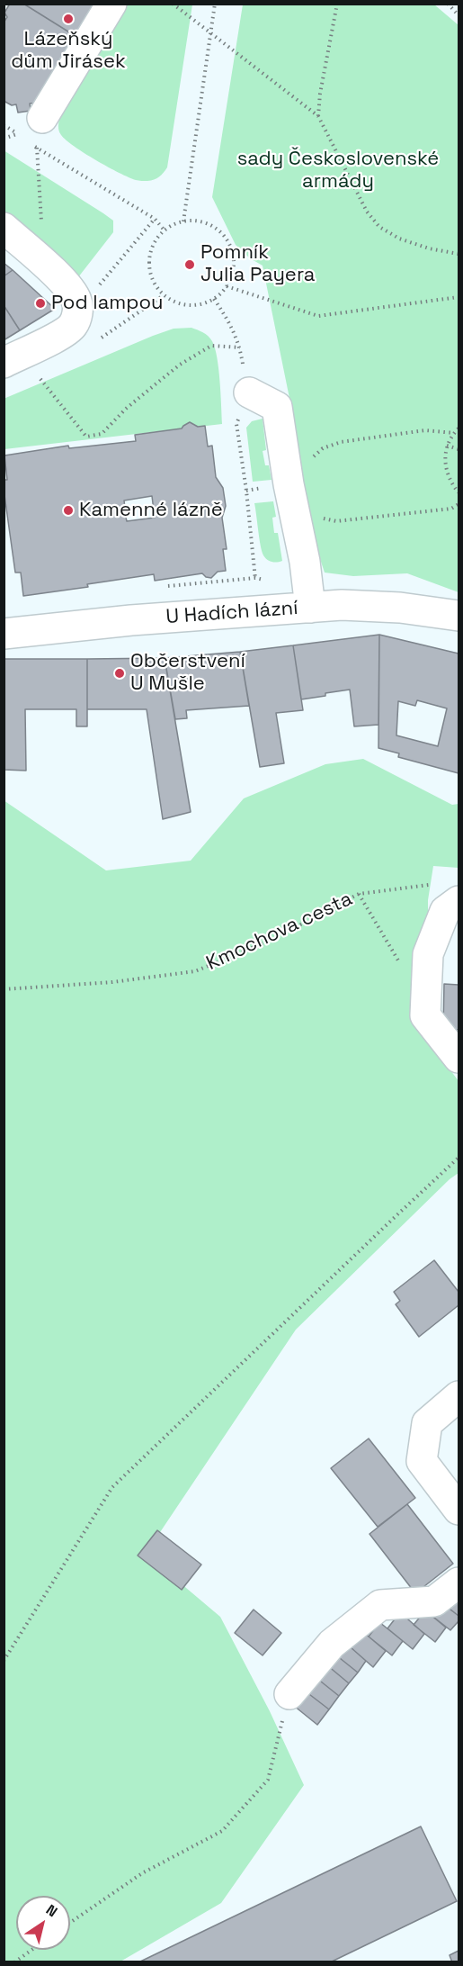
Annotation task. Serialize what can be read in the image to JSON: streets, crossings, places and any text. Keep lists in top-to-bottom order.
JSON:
{
  "streets": {
    "street": ["U Hadích lázní"],
    "path": ["Kmochova cesta"]
  },
  "parks": ["sady Československé armády"],
  "places": [
    "Lázeňský dům Jirásek",
    "Pomník Julia Payera",
    "Pod lampou",
    "Kamenné lázně",
    "Občerstvení U Mušle"
  ],
  "north": "top right"
}
